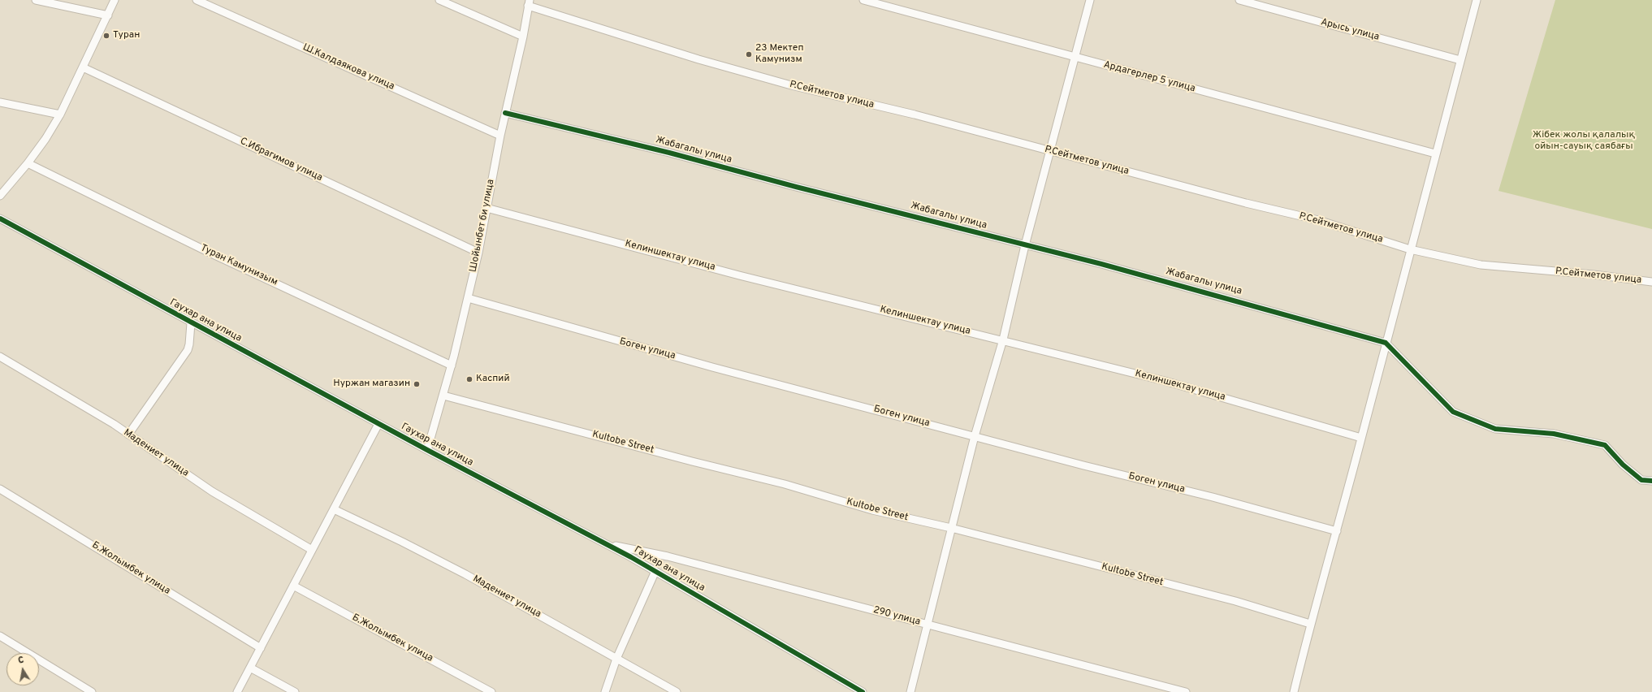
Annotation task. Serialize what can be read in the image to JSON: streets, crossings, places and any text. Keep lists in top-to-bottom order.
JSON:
{
  "streets": {
    "street": [
      "Арысь улица",
      "Ш.Калдаякова улица",
      "Ардагерлер 5 улица",
      "Р.Сейтметов улица",
      "Жабагалы улица",
      "С.Ибрагимов улица",
      "Шойынбет би улица",
      "Келиншектау улица",
      "Туран Камунизым",
      "Гаухар ана улица",
      "Боген улица",
      "Kultobe Street",
      "Мадениет улица",
      "Б.Жолымбек улица",
      "290 улица"
    ]
  },
  "crossings": [
    ["Ш.Калдаякова улица", "Шойынбет би улица"],
    ["Р.Сейтметов улица", "Шойынбет би улица"],
    ["Жабагалы улица", "Шойынбет би улица"],
    ["С.Ибрагимов улица", "Шойынбет би улица"],
    ["Шойынбет би улица", "Келиншектау улица"],
    ["Шойынбет би улица", "Туран Камунизым"],
    ["Шойынбет би улица", "Гаухар ана улица"],
    ["Шойынбет би улица", "Боген улица"],
    ["Шойынбет би улица", "Kultobe Street"],
    ["Гаухар ана улица", "290 улица"]
  ],
  "parks": ["Жібек жолы қалалық ойын-сауық саябағы"],
  "places": [
    "Туран",
    "23 Мектеп Камунизм",
    "Каспий",
    "Нуржан магазин"
  ],
  "north": "top"
}
